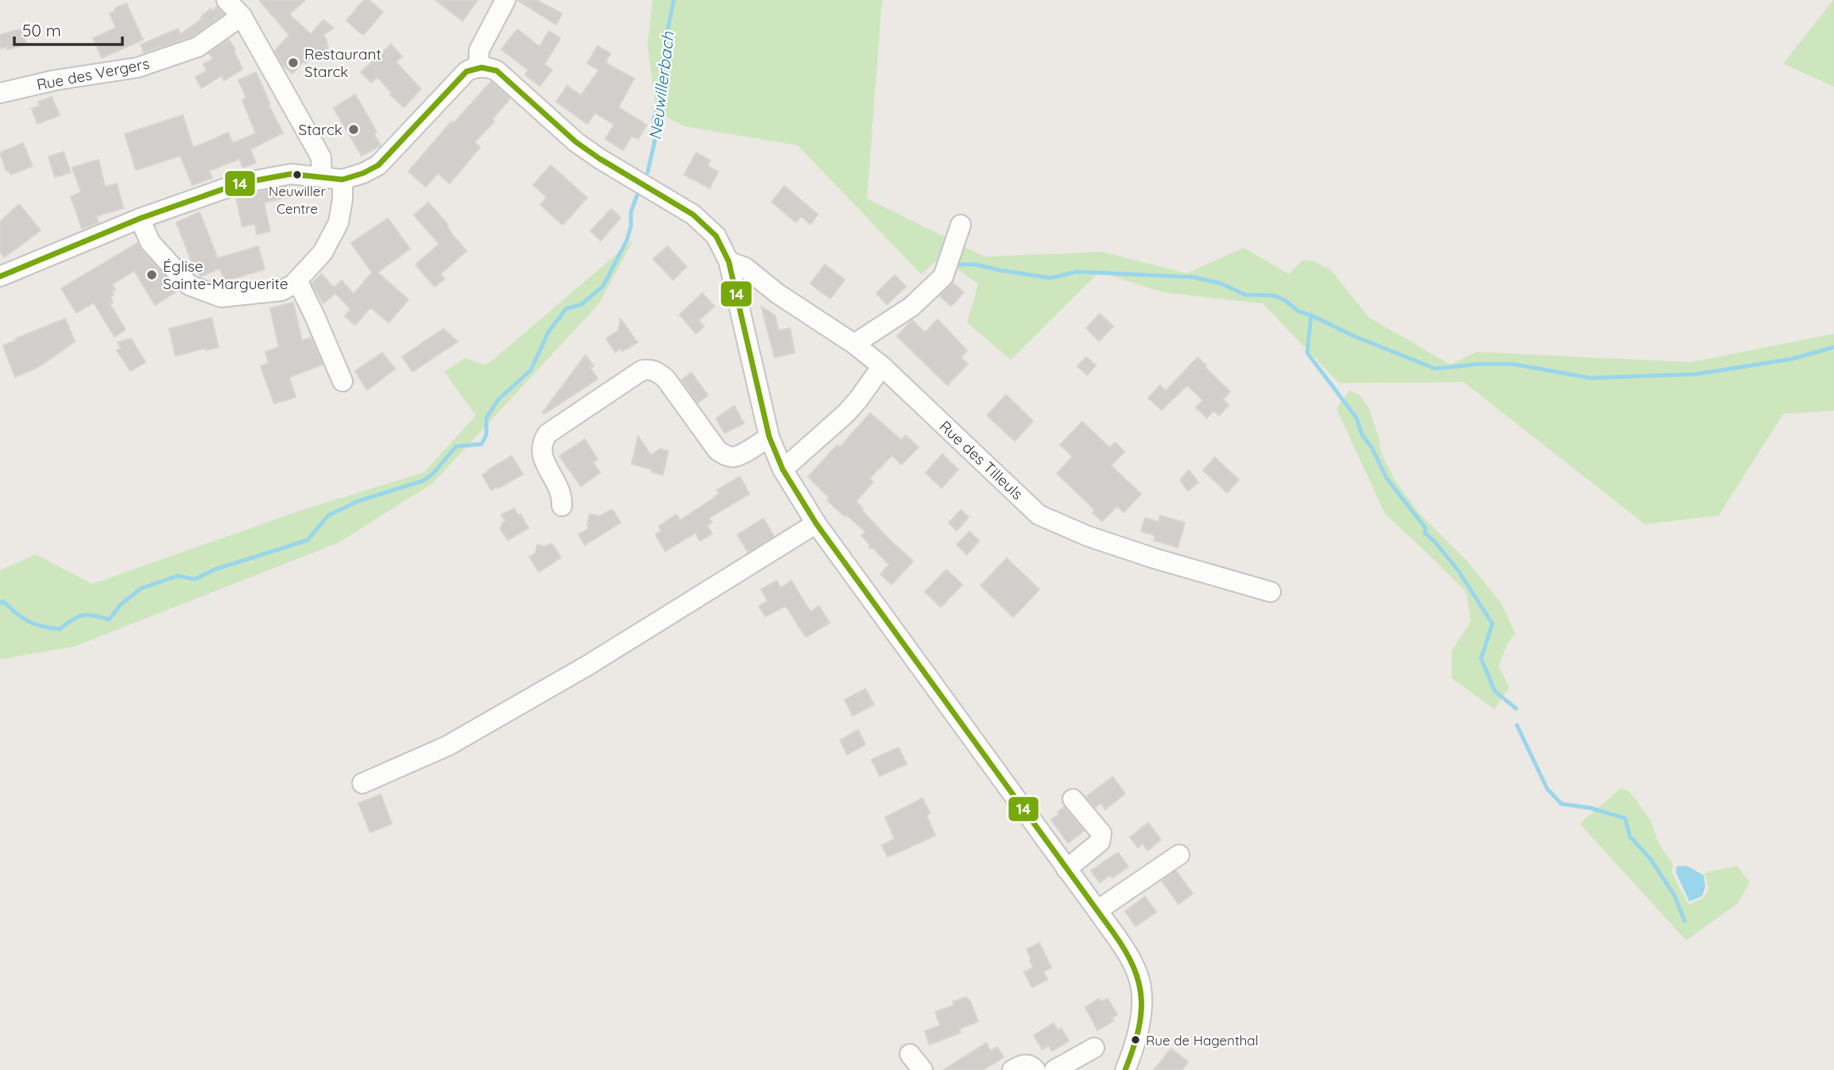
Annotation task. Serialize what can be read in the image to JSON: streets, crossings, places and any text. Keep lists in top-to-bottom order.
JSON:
{
  "streets": {
    "street": ["Rue des Vergers", "Rue des Tilleuls"]
  },
  "water": ["Neuwillerbach"],
  "places": [
    "Restaurant Starck",
    "Starck",
    "Neuwiller Centre",
    "Église Sainte-Marguerite",
    "Rue de Hagenthal"
  ],
  "lines": ["transit line 14"],
  "scale_bar": "50 m"
}
